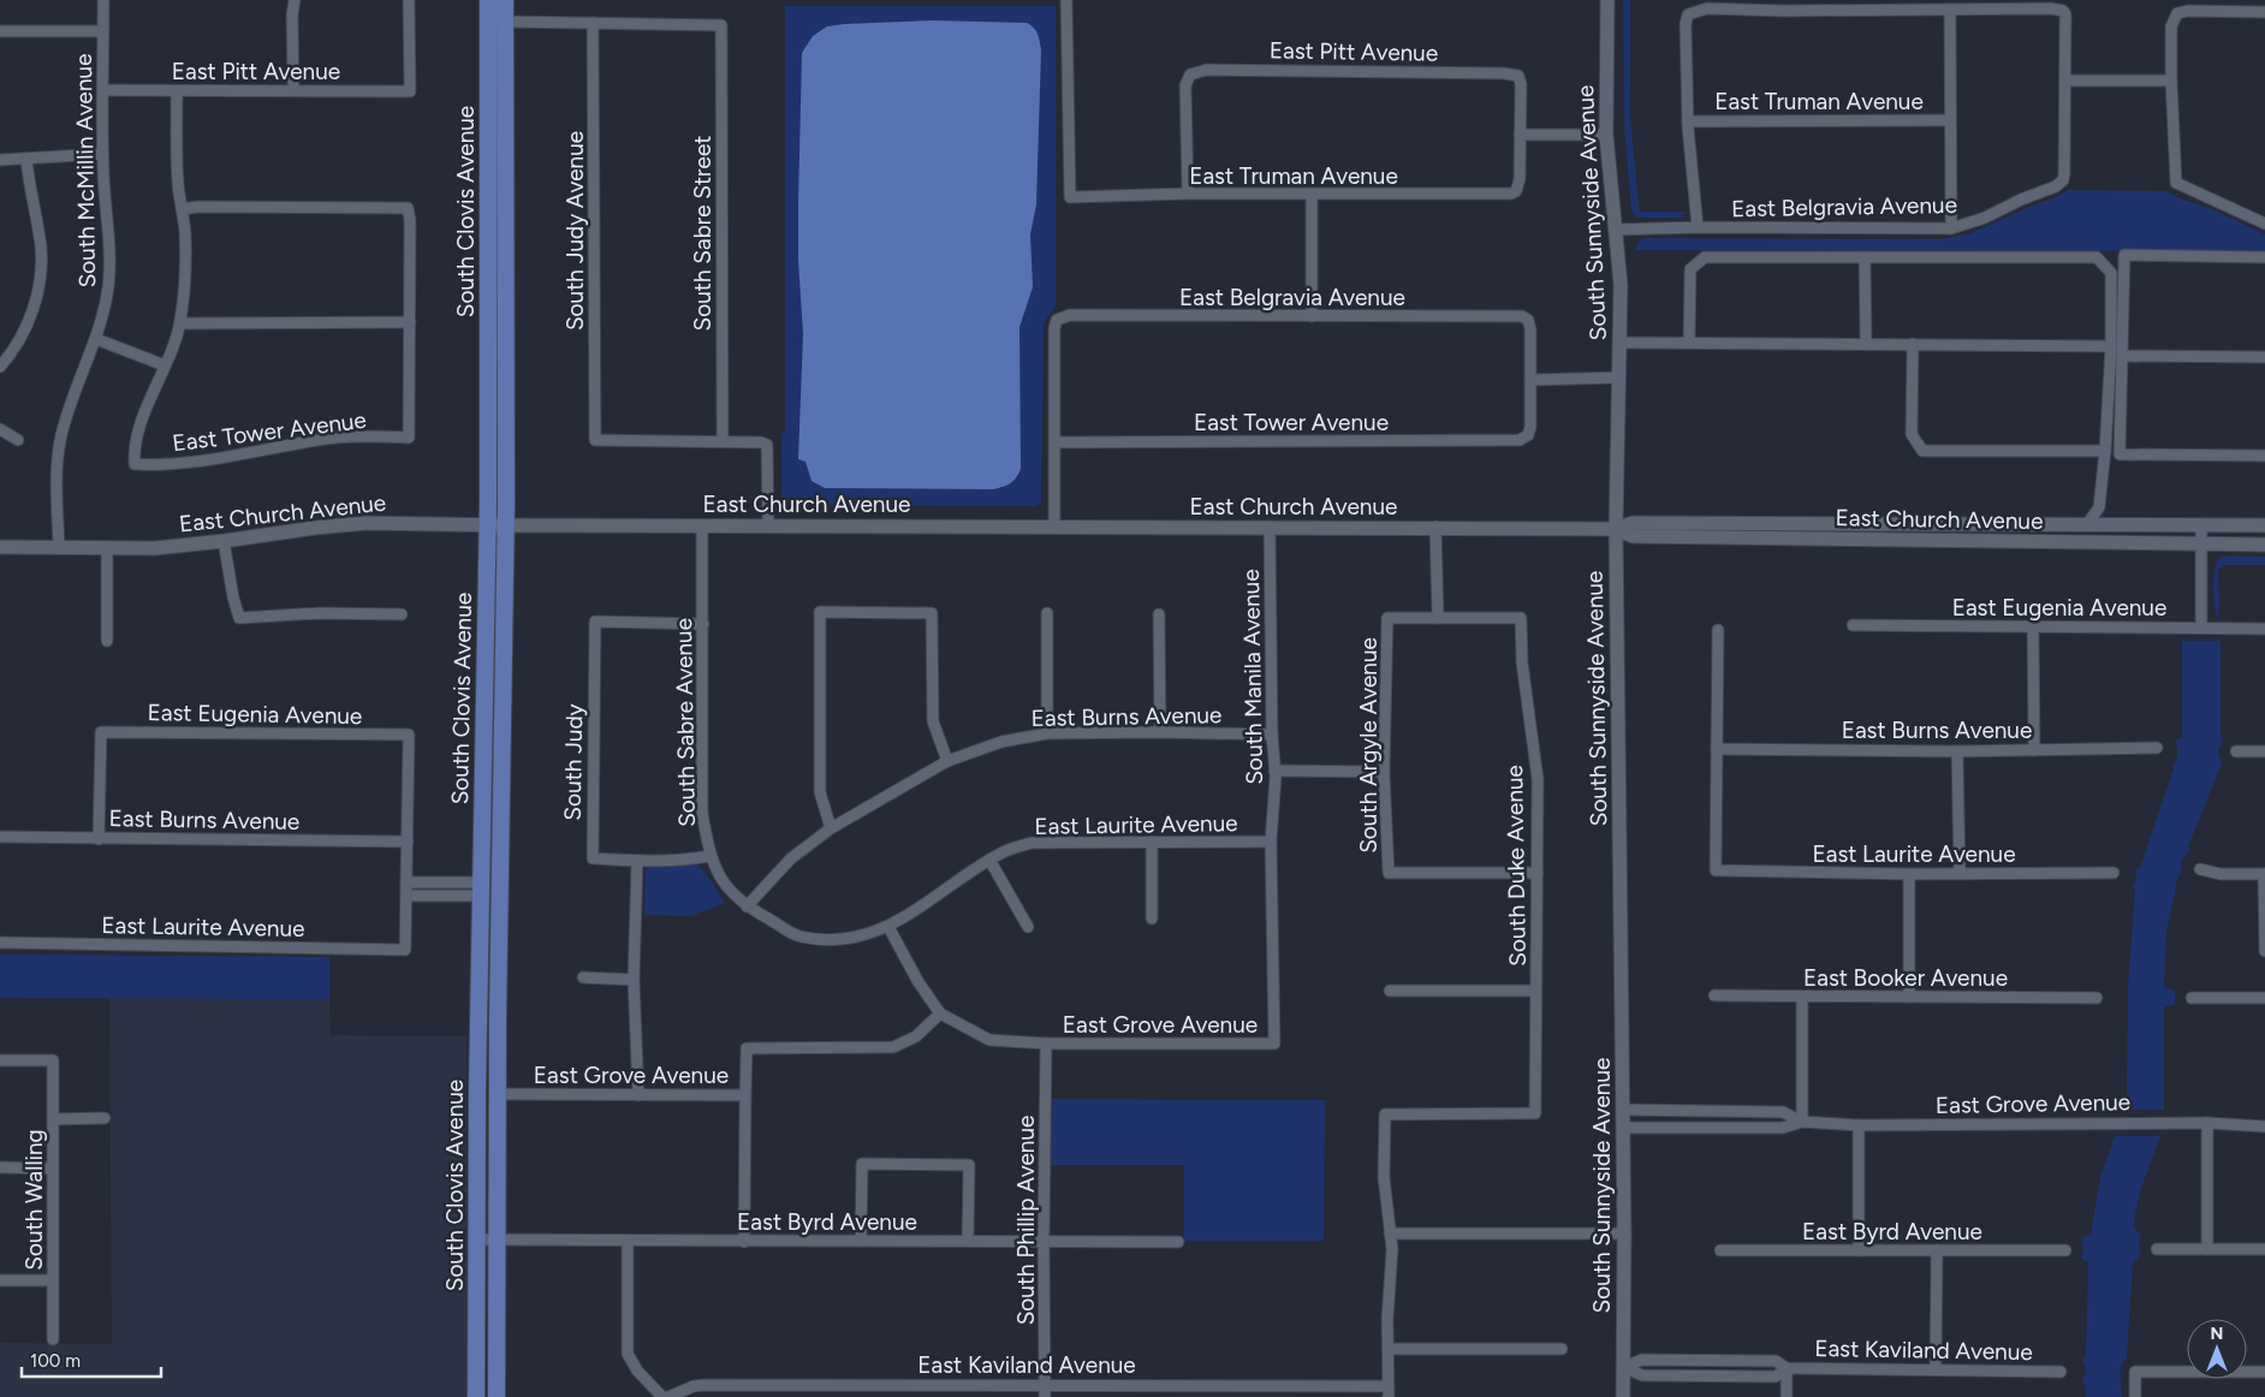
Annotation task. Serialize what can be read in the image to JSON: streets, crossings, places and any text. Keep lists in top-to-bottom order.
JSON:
{
  "streets": {
    "main road": ["South Clovis Avenue"],
    "street": [
      "East Pitt Avenue",
      "East Truman Avenue",
      "South McMillin Avenue",
      "East Belgravia Avenue",
      "South Sunnyside Avenue",
      "South Judy Avenue",
      "South Sabre Street",
      "East Tower Avenue",
      "East Church Avenue",
      "East Eugenia Avenue",
      "South Manila Avenue",
      "East Burns Avenue",
      "South Sabre Avenue",
      "South Argyle Avenue",
      "South Judy",
      "East Laurite Avenue",
      "South Duke Avenue",
      "East Booker Avenue",
      "East Grove Avenue",
      "South Walling",
      "South Phillip Avenue",
      "East Byrd Avenue",
      "East Kaviland Avenue"
    ]
  },
  "crossings": [
    ["East Pitt Avenue", "East Truman Avenue"],
    ["East Pitt Avenue", "South McMillin Avenue"],
    ["South McMillin Avenue", "East Church Avenue"],
    ["East Belgravia Avenue", "South Sunnyside Avenue"],
    ["East Belgravia Avenue", "East Tower Avenue"],
    ["South Clovis Avenue", "East Church Avenue"],
    ["South Clovis Avenue", "East Grove Avenue"],
    ["South Clovis Avenue", "East Byrd Avenue"],
    ["South Sunnyside Avenue", "East Church Avenue"],
    ["South Sunnyside Avenue", "East Grove Avenue"],
    ["South Sunnyside Avenue", "East Kaviland Avenue"],
    ["South Judy Avenue", "South Sabre Street"],
    ["East Church Avenue", "South Manila Avenue"],
    ["East Church Avenue", "South Sabre Avenue"],
    ["East Eugenia Avenue", "East Burns Avenue"],
    ["South Manila Avenue", "East Burns Avenue"],
    ["South Manila Avenue", "East Laurite Avenue"],
    ["South Manila Avenue", "East Grove Avenue"],
    ["East Burns Avenue", "South Sabre Avenue"],
    ["East Burns Avenue", "East Laurite Avenue"],
    ["South Sabre Avenue", "South Judy"],
    ["South Sabre Avenue", "East Laurite Avenue"],
    ["South Argyle Avenue", "South Duke Avenue"],
    ["East Grove Avenue", "South Phillip Avenue"],
    ["South Phillip Avenue", "East Byrd Avenue"],
    ["South Phillip Avenue", "East Kaviland Avenue"]
  ],
  "scale_bar": "100 m",
  "north": "top"
}
